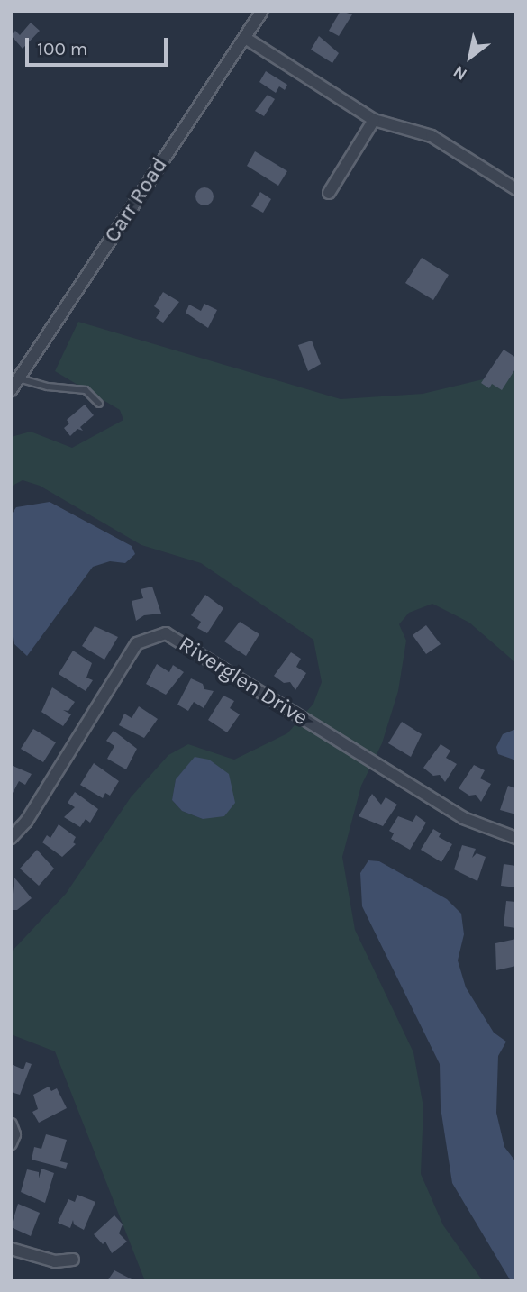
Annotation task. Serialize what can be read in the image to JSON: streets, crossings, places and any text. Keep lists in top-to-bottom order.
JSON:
{
  "streets": {
    "street": ["Carr Road", "Riverglen Drive"]
  },
  "scale_bar": "100 m",
  "north": "bottom left"
}
